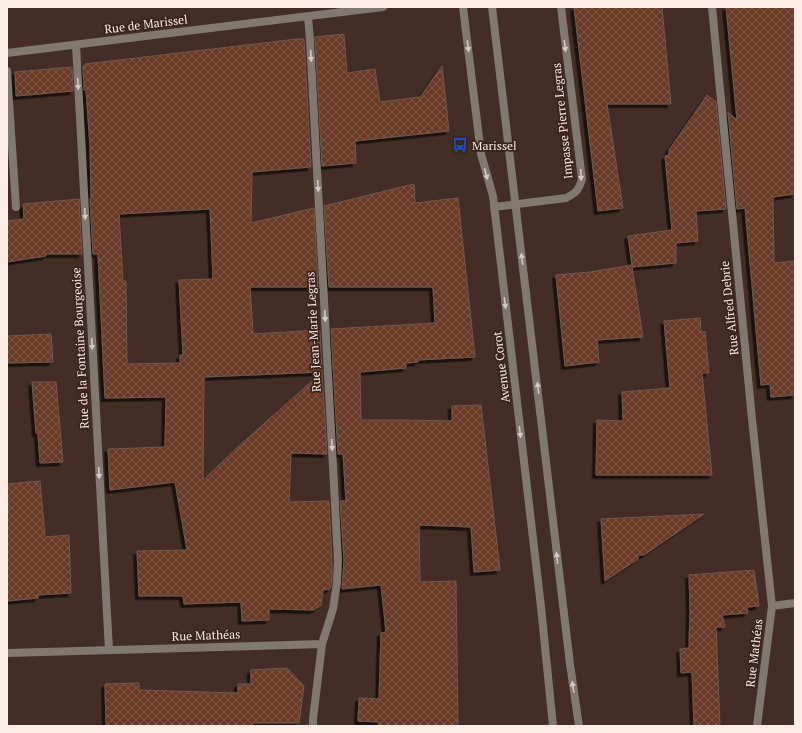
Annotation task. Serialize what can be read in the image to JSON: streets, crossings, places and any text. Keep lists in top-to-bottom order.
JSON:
{
  "streets": {
    "street": [
      "Rue de Marissel",
      "Impasse Pierre Legras",
      "Rue Alfred Debrie",
      "Rue Jean-Marie Legras",
      "Rue de la Fontaine Bourgeoise",
      "Avenue Corot",
      "Rue Mathéas"
    ]
  },
  "crossings": [
    ["Rue de Marissel", "Rue Jean-Marie Legras"],
    ["Rue de Marissel", "Rue de la Fontaine Bourgeoise"],
    ["Impasse Pierre Legras", "Avenue Corot"],
    ["Rue Alfred Debrie", "Rue Mathéas"],
    ["Rue Jean-Marie Legras", "Rue Mathéas"],
    ["Rue de la Fontaine Bourgeoise", "Rue Mathéas"]
  ],
  "one_way": ["Rue Jean-Marie Legras", "Rue de la Fontaine Bourgeoise"],
  "places": {
    "bus stop": ["Marissel"]
  }
}
